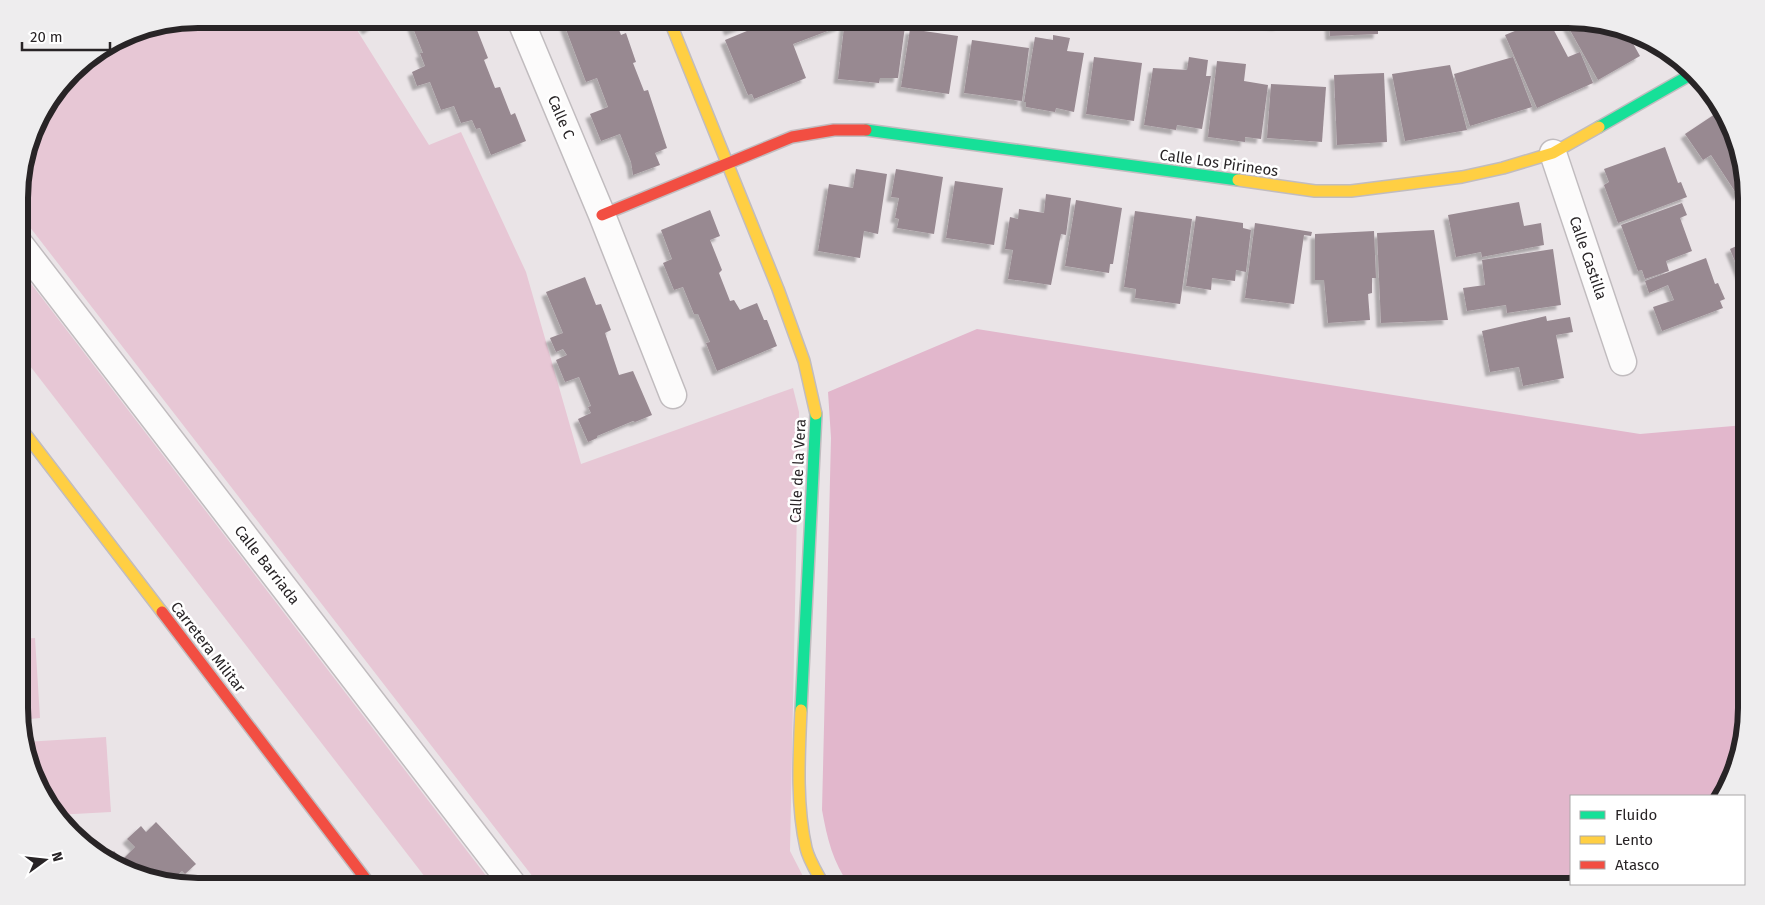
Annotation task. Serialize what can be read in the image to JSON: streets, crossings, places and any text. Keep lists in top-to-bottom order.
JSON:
{
  "streets": {
    "street": [
      "Calle C",
      "Calle Los Pirineos",
      "Calle Castilla",
      "Calle de la Vera",
      "Calle Barriada",
      "Carretera Militar"
    ]
  },
  "crossings": [
    ["Calle Los Pirineos", "Calle Castilla"],
    ["Calle Los Pirineos", "Calle de la Vera"]
  ],
  "legend": ["Fluido", "Lento", "Atasco"],
  "scale_bar": "20 m",
  "north": "right"
}
